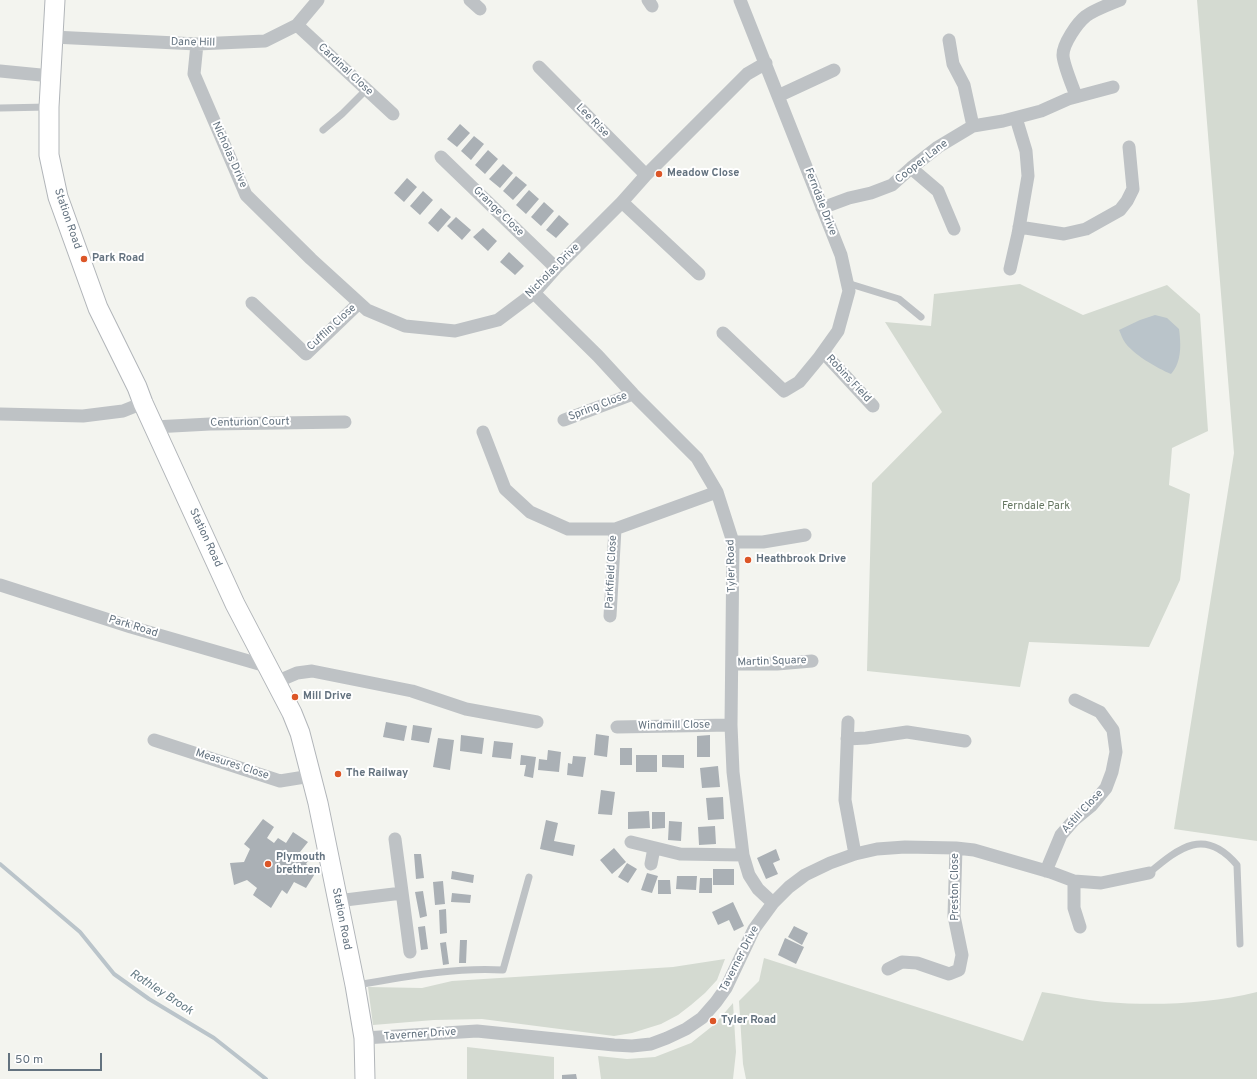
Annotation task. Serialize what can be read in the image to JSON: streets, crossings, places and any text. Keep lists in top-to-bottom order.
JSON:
{
  "streets": {
    "street": [
      "Dane Hill",
      "Cardinal Close",
      "Lee Rise",
      "Nicholas Drive",
      "Cooper Lane",
      "Ferndale Drive",
      "Grange Close",
      "Station Road",
      "Cufflin Close",
      "Robins Field",
      "Spring Close",
      "Centurion Court",
      "Tyler Road",
      "Parkfield Close",
      "Park Road",
      "Martin Square",
      "Windmill Close",
      "Measures Close",
      "Astill Close",
      "Preston Close",
      "Taverner Drive"
    ]
  },
  "crossings": [
    ["Dane Hill", "Cardinal Close"],
    ["Dane Hill", "Nicholas Drive"],
    ["Dane Hill", "Station Road"],
    ["Lee Rise", "Nicholas Drive"],
    ["Nicholas Drive", "Ferndale Drive"],
    ["Nicholas Drive", "Grange Close"],
    ["Nicholas Drive", "Cufflin Close"],
    ["Nicholas Drive", "Tyler Road"],
    ["Cooper Lane", "Ferndale Drive"],
    ["Ferndale Drive", "Robins Field"],
    ["Station Road", "Centurion Court"],
    ["Station Road", "Park Road"],
    ["Station Road", "Measures Close"],
    ["Station Road", "Taverner Drive"],
    ["Spring Close", "Tyler Road"],
    ["Tyler Road", "Martin Square"],
    ["Tyler Road", "Windmill Close"],
    ["Tyler Road", "Taverner Drive"],
    ["Astill Close", "Taverner Drive"],
    ["Preston Close", "Taverner Drive"]
  ],
  "water": ["Rothley Brook"],
  "parks": ["Ferndale Park"],
  "places": [
    "Meadow Close",
    "Park Road",
    "Heathbrook Drive",
    "Mill Drive",
    "The Railway",
    "Plymouth brethren",
    "Tyler Road"
  ],
  "scale_bar": "50 m"
}
